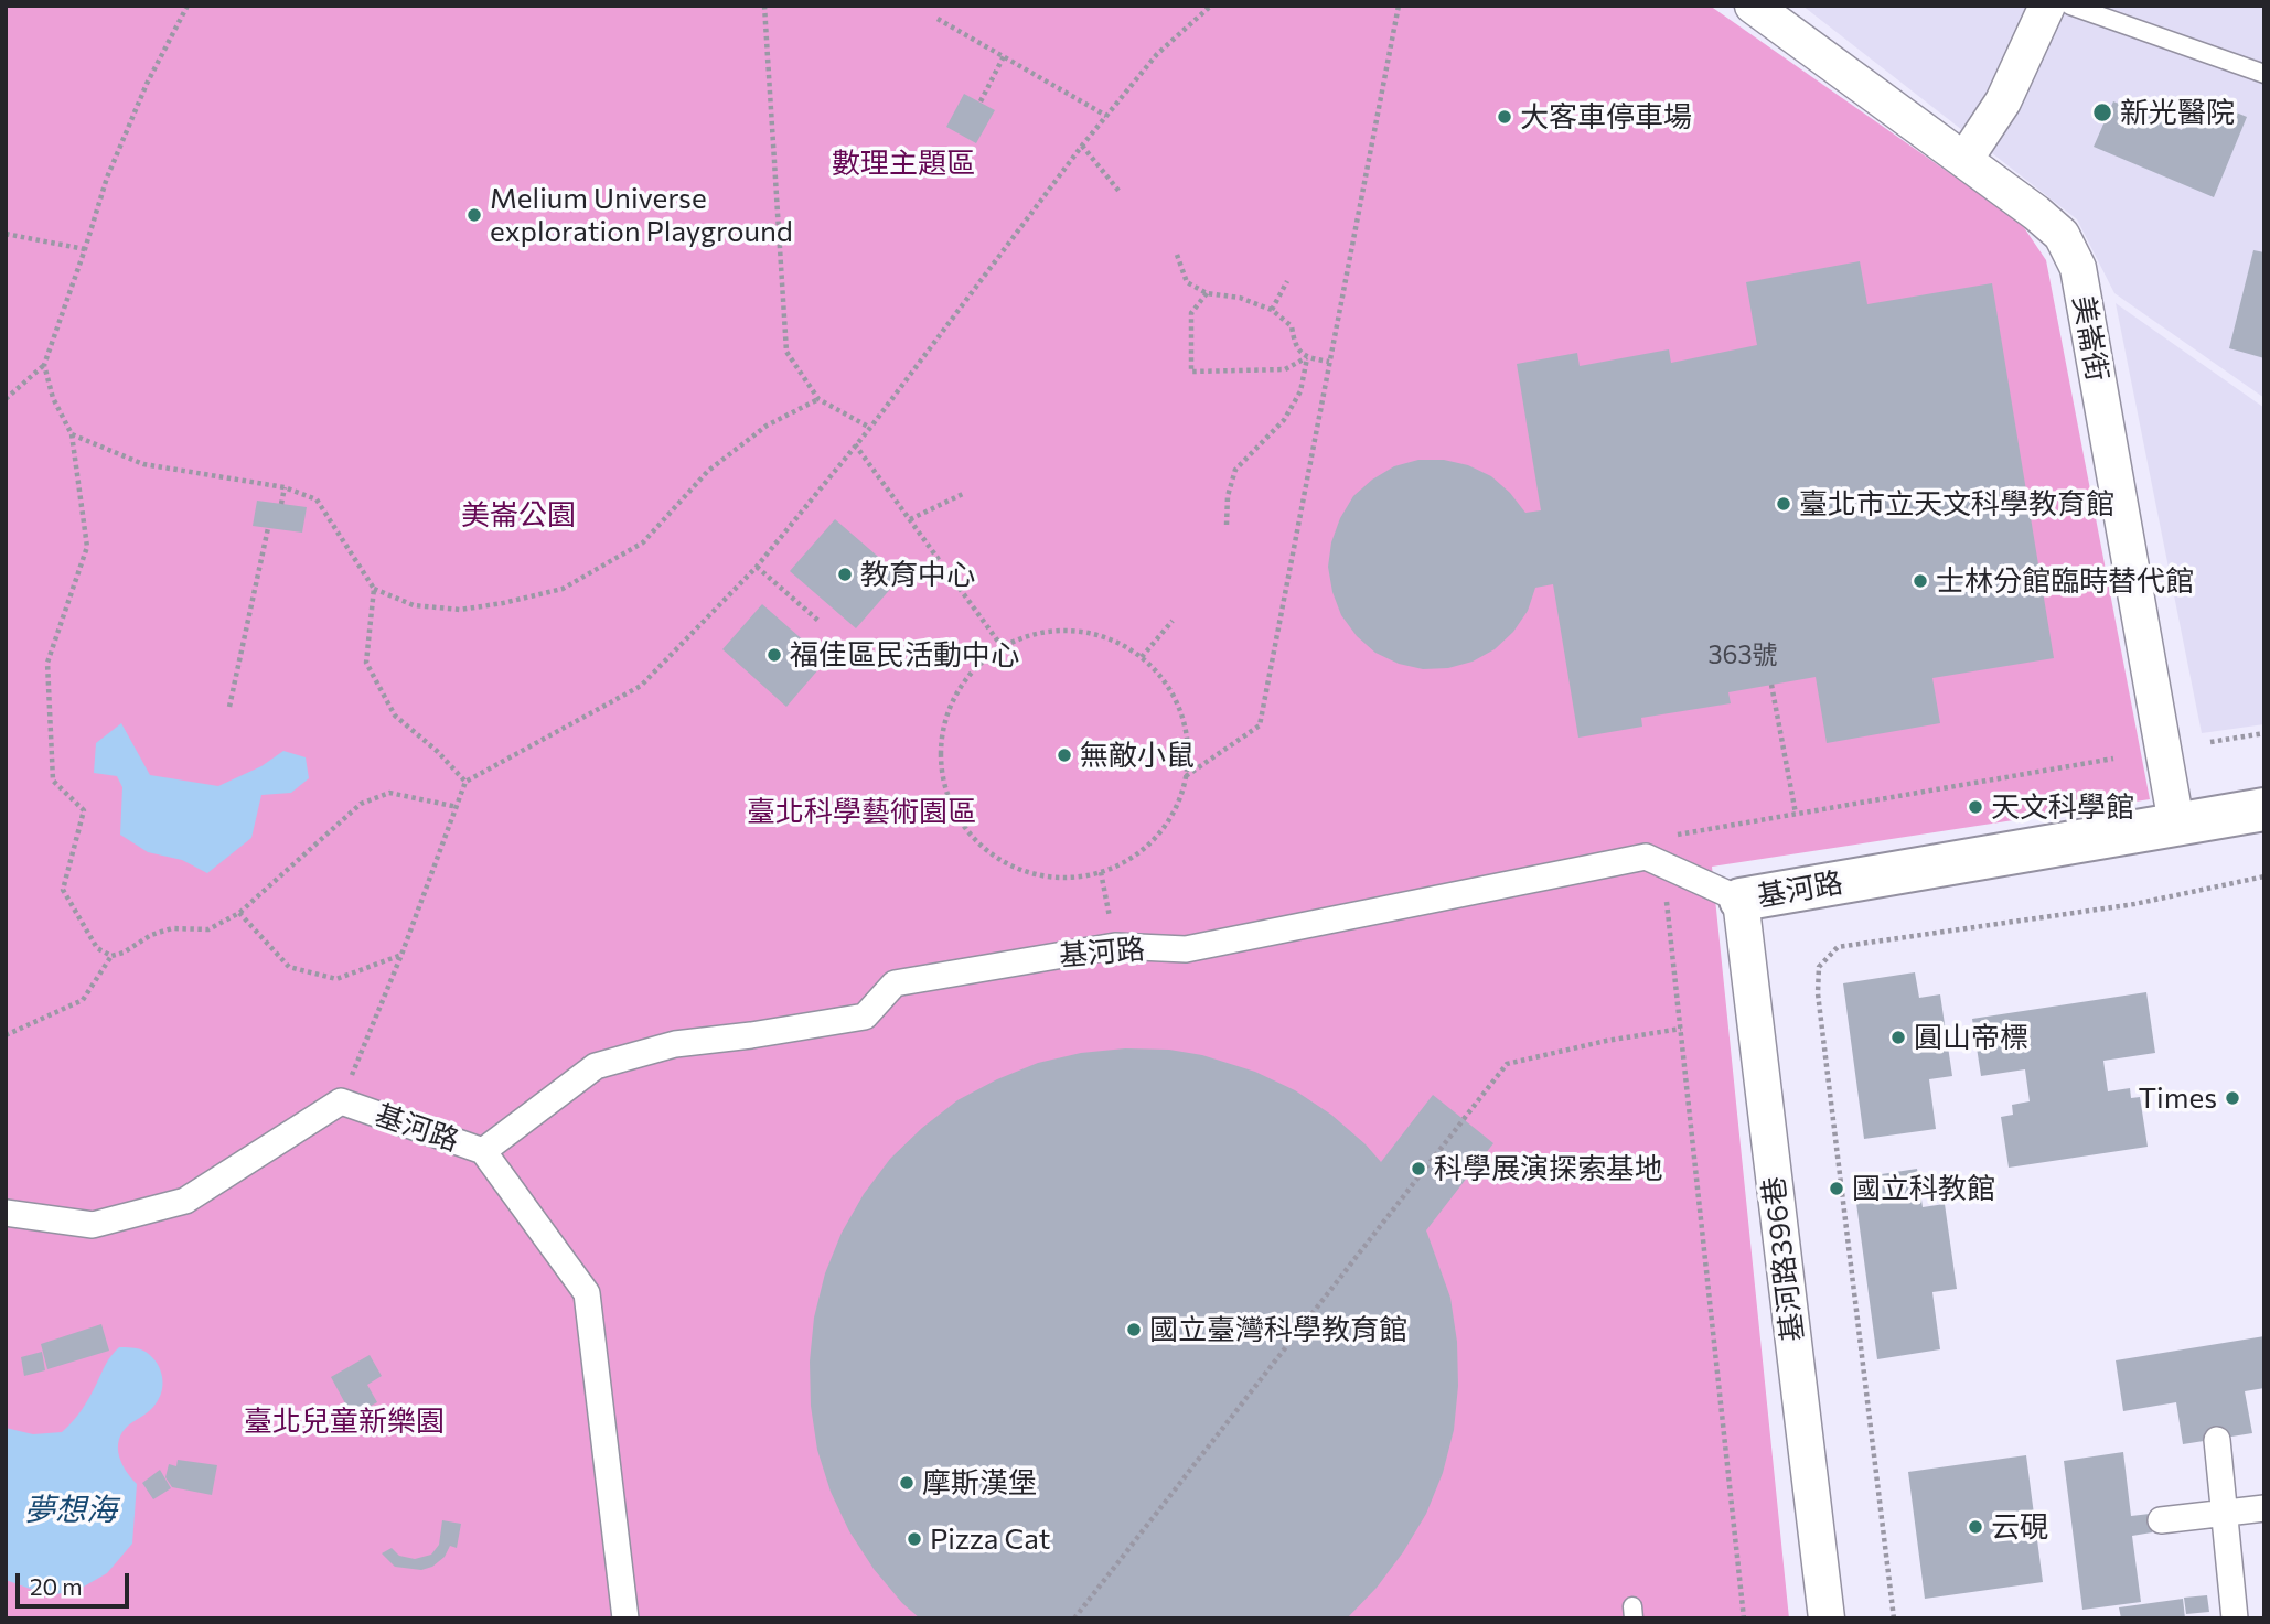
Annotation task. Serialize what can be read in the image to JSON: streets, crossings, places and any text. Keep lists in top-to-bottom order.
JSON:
{
  "streets": {
    "street": ["美崙街", "基河路", "基河路396巷"]
  },
  "crossings": [
    ["美崙街", "基河路"],
    ["基河路", "基河路396巷"]
  ],
  "water": ["夢想海"],
  "parks": [
    "數理主題區",
    "美崙公園",
    "臺北科學藝術園區",
    "臺北兒童新樂園"
  ],
  "places": [
    "新光醫院",
    "大客車停車場",
    "Melium Universe exploration Playground",
    "臺北市立天文科學教育館",
    "教育中心",
    "士林分館臨時替代館",
    "福佳區民活動中心",
    "無敵小鼠",
    "天文科學館",
    "圓山帝標",
    "Times",
    "科學展演探索基地",
    "國立科教館",
    "國立臺灣科學教育館",
    "摩斯漢堡",
    "云硯",
    "Pizza Cat"
  ],
  "house_numbers": ["363號"],
  "scale_bar": "20 m"
}
